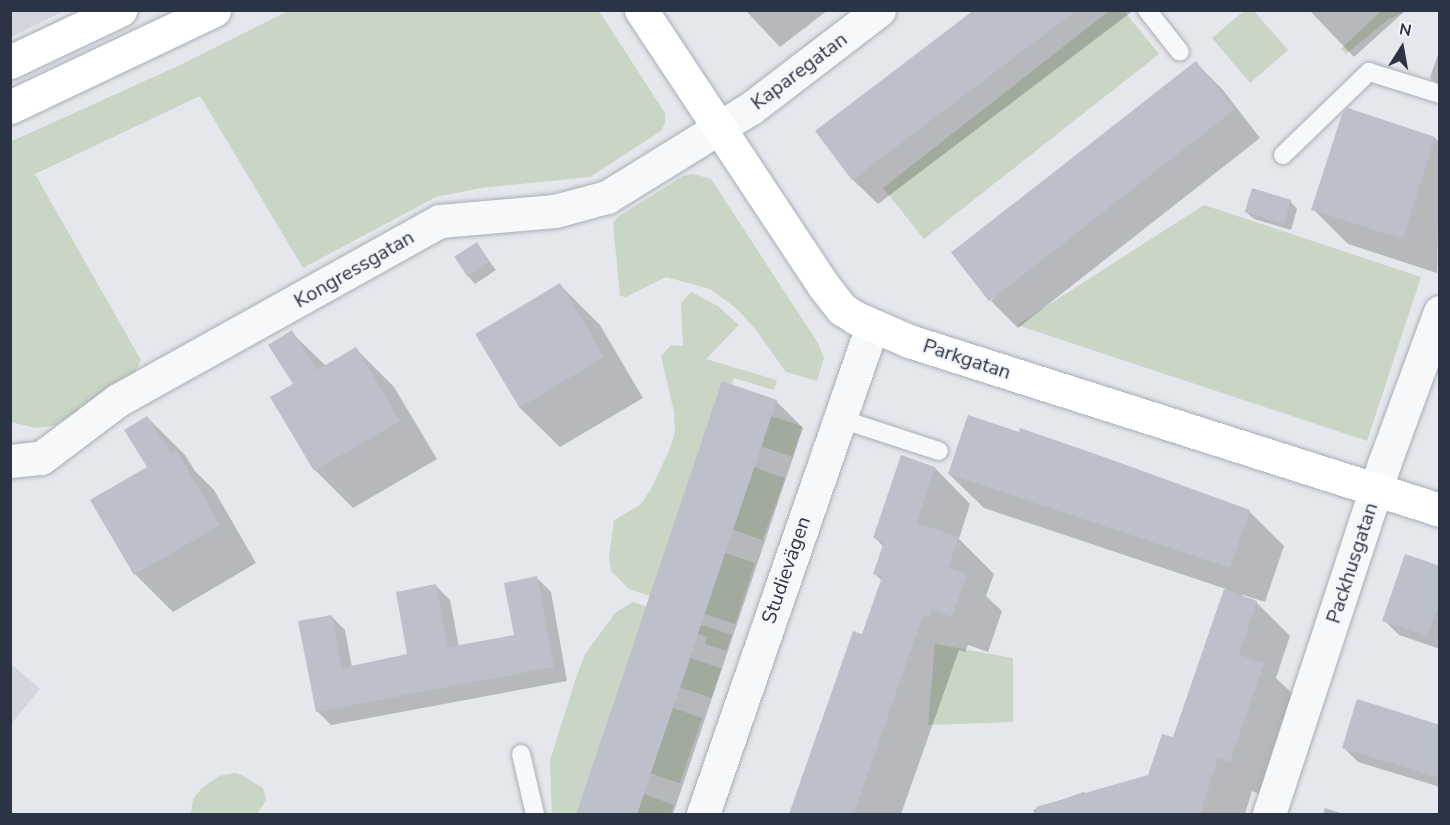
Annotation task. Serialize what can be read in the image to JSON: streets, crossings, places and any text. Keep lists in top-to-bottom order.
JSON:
{
  "streets": {
    "street": [
      "Kaparegatan",
      "Kongressgatan",
      "Parkgatan",
      "Packhusgatan",
      "Studievägen"
    ]
  },
  "crossings": [
    ["Kaparegatan", "Kongressgatan"],
    ["Kaparegatan", "Parkgatan"],
    ["Kongressgatan", "Parkgatan"],
    ["Parkgatan", "Packhusgatan"],
    ["Parkgatan", "Studievägen"]
  ],
  "north": "top"
}
